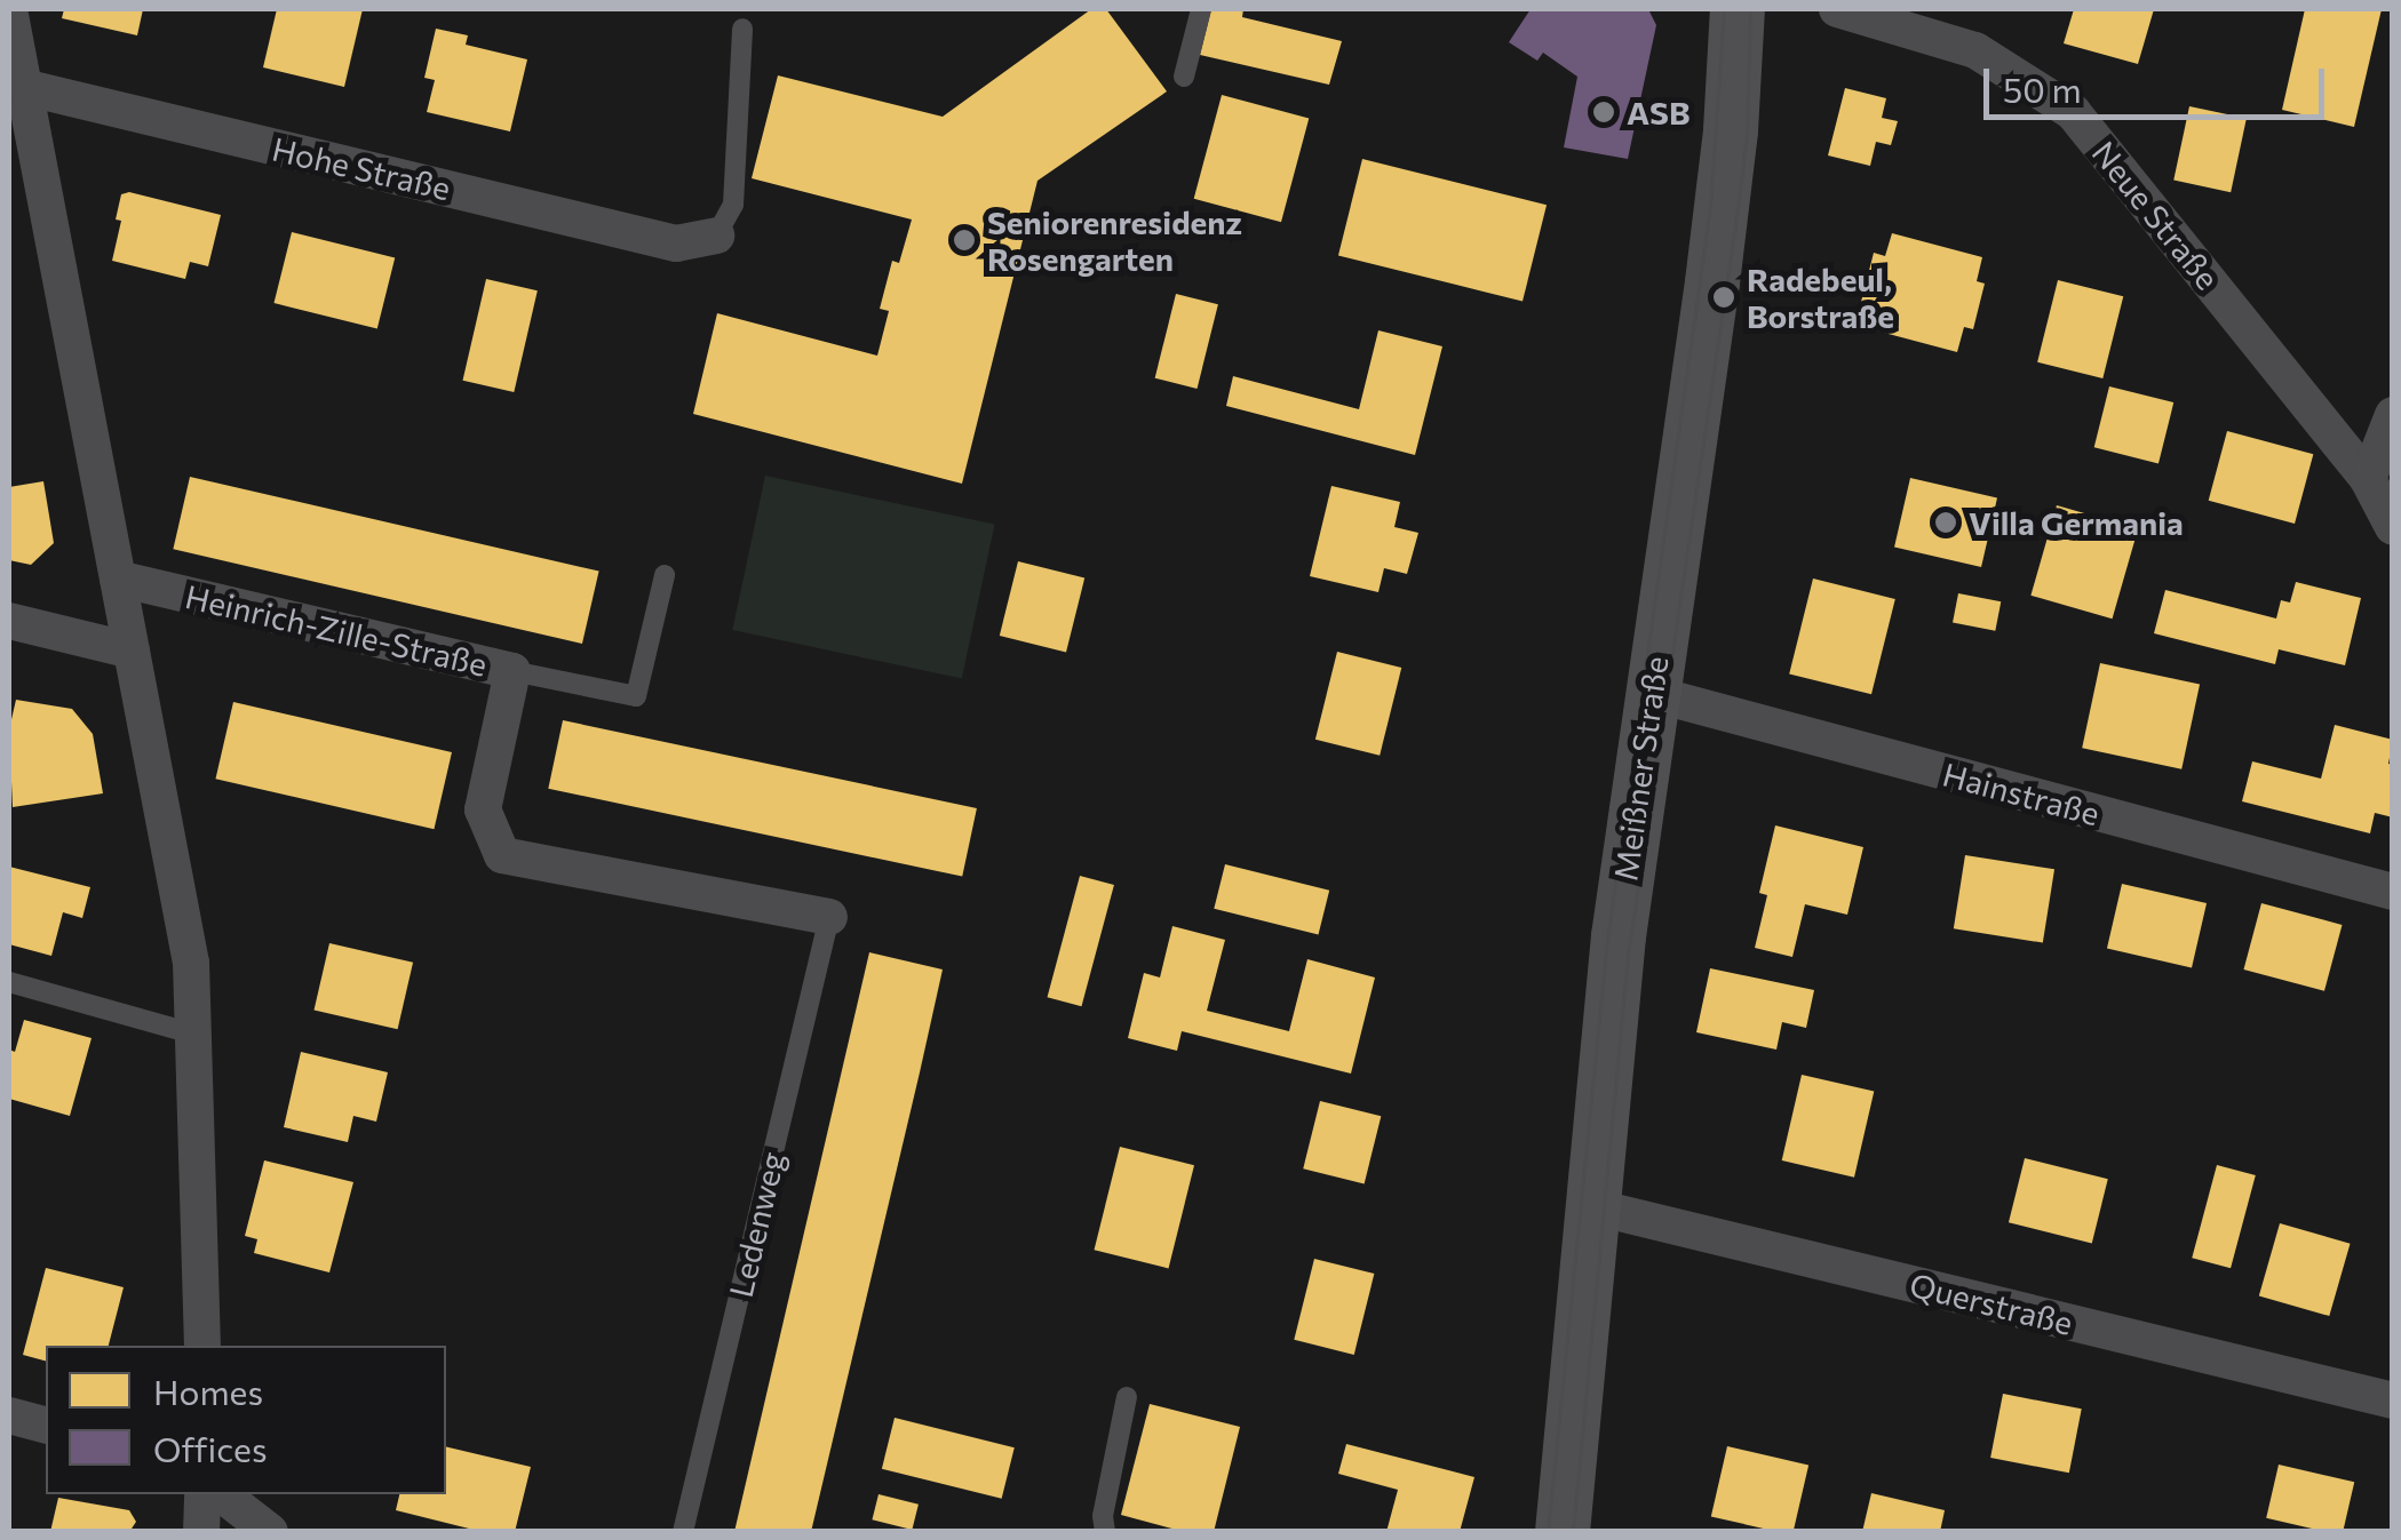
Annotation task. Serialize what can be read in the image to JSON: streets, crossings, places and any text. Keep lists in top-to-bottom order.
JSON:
{
  "streets": {
    "main road": ["Meißner Straße"],
    "street": [
      "Hohe Straße",
      "Neue Straße",
      "Heinrich-Zille-Straße",
      "Hainstraße",
      "Querstraße"
    ],
    "lane": ["Ledenweg"]
  },
  "crossings": [
    ["Heinrich-Zille-Straße", "Ledenweg"],
    ["Meißner Straße", "Hainstraße"],
    ["Meißner Straße", "Querstraße"]
  ],
  "places": [
    "ASB",
    "Seniorenresidenz Rosengarten",
    "Radebeul, Borstraße",
    "Villa Germania"
  ],
  "legend": ["Homes", "Offices"],
  "scale_bar": "50 m"
}
